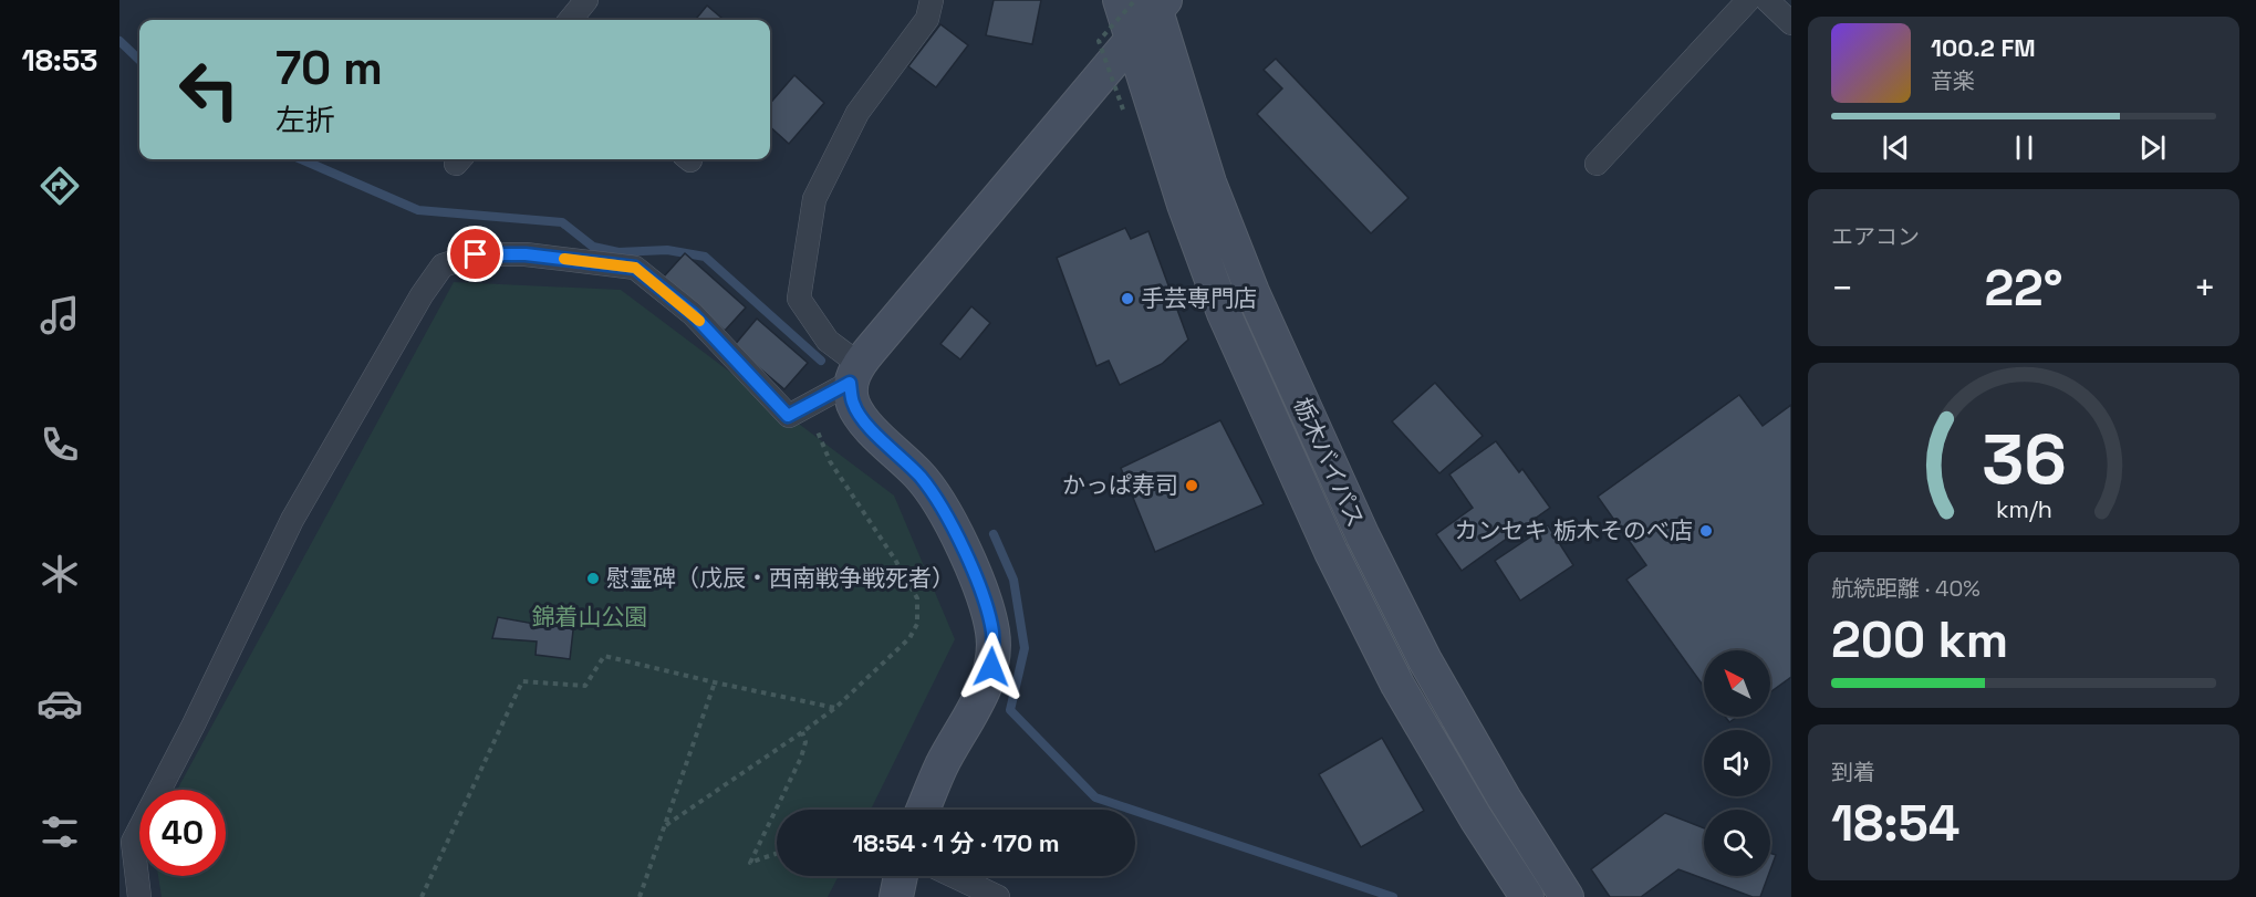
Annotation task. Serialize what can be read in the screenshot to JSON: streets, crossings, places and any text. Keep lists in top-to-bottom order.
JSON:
{
  "streets": {
    "main road": ["栃木バイパス"]
  },
  "parks": ["錦着山公園"],
  "places": [
    "手芸専門店",
    "かっぱ寿司",
    "カンセキ 栃木そのべ店",
    "慰霊碑（戊辰・西南戦争戦死者）"
  ],
  "north": "top left",
  "page": {
    "tabs": "18:53",
    "turn": ["70 m", "左折"],
    "song": ["100.2 FM", "音楽"],
    "tile": [
      "エアコン",
      ["航続距離 · 40%", "200 km"],
      ["到着", "18:54"]
    ],
    "heat": ["−", "22°", "+"],
    "limit": "40",
    "trip": "18:54 · 1 分 · 170 m",
    "gauge": ["36", "km/h"]
  }
}
